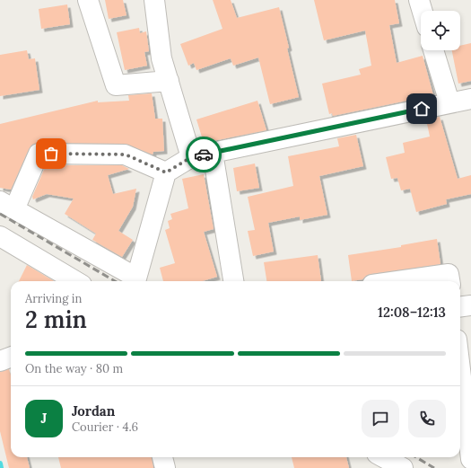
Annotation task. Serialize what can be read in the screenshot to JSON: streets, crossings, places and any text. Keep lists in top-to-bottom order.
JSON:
{
  "page": {
    "heading": ["2 min", "Arriving in", "12:08–12:13"],
    "panel": ["Jordan", "Courier · 4.6"],
    "bar": "On the way · 80 m",
    "round": "J"
  }
}
